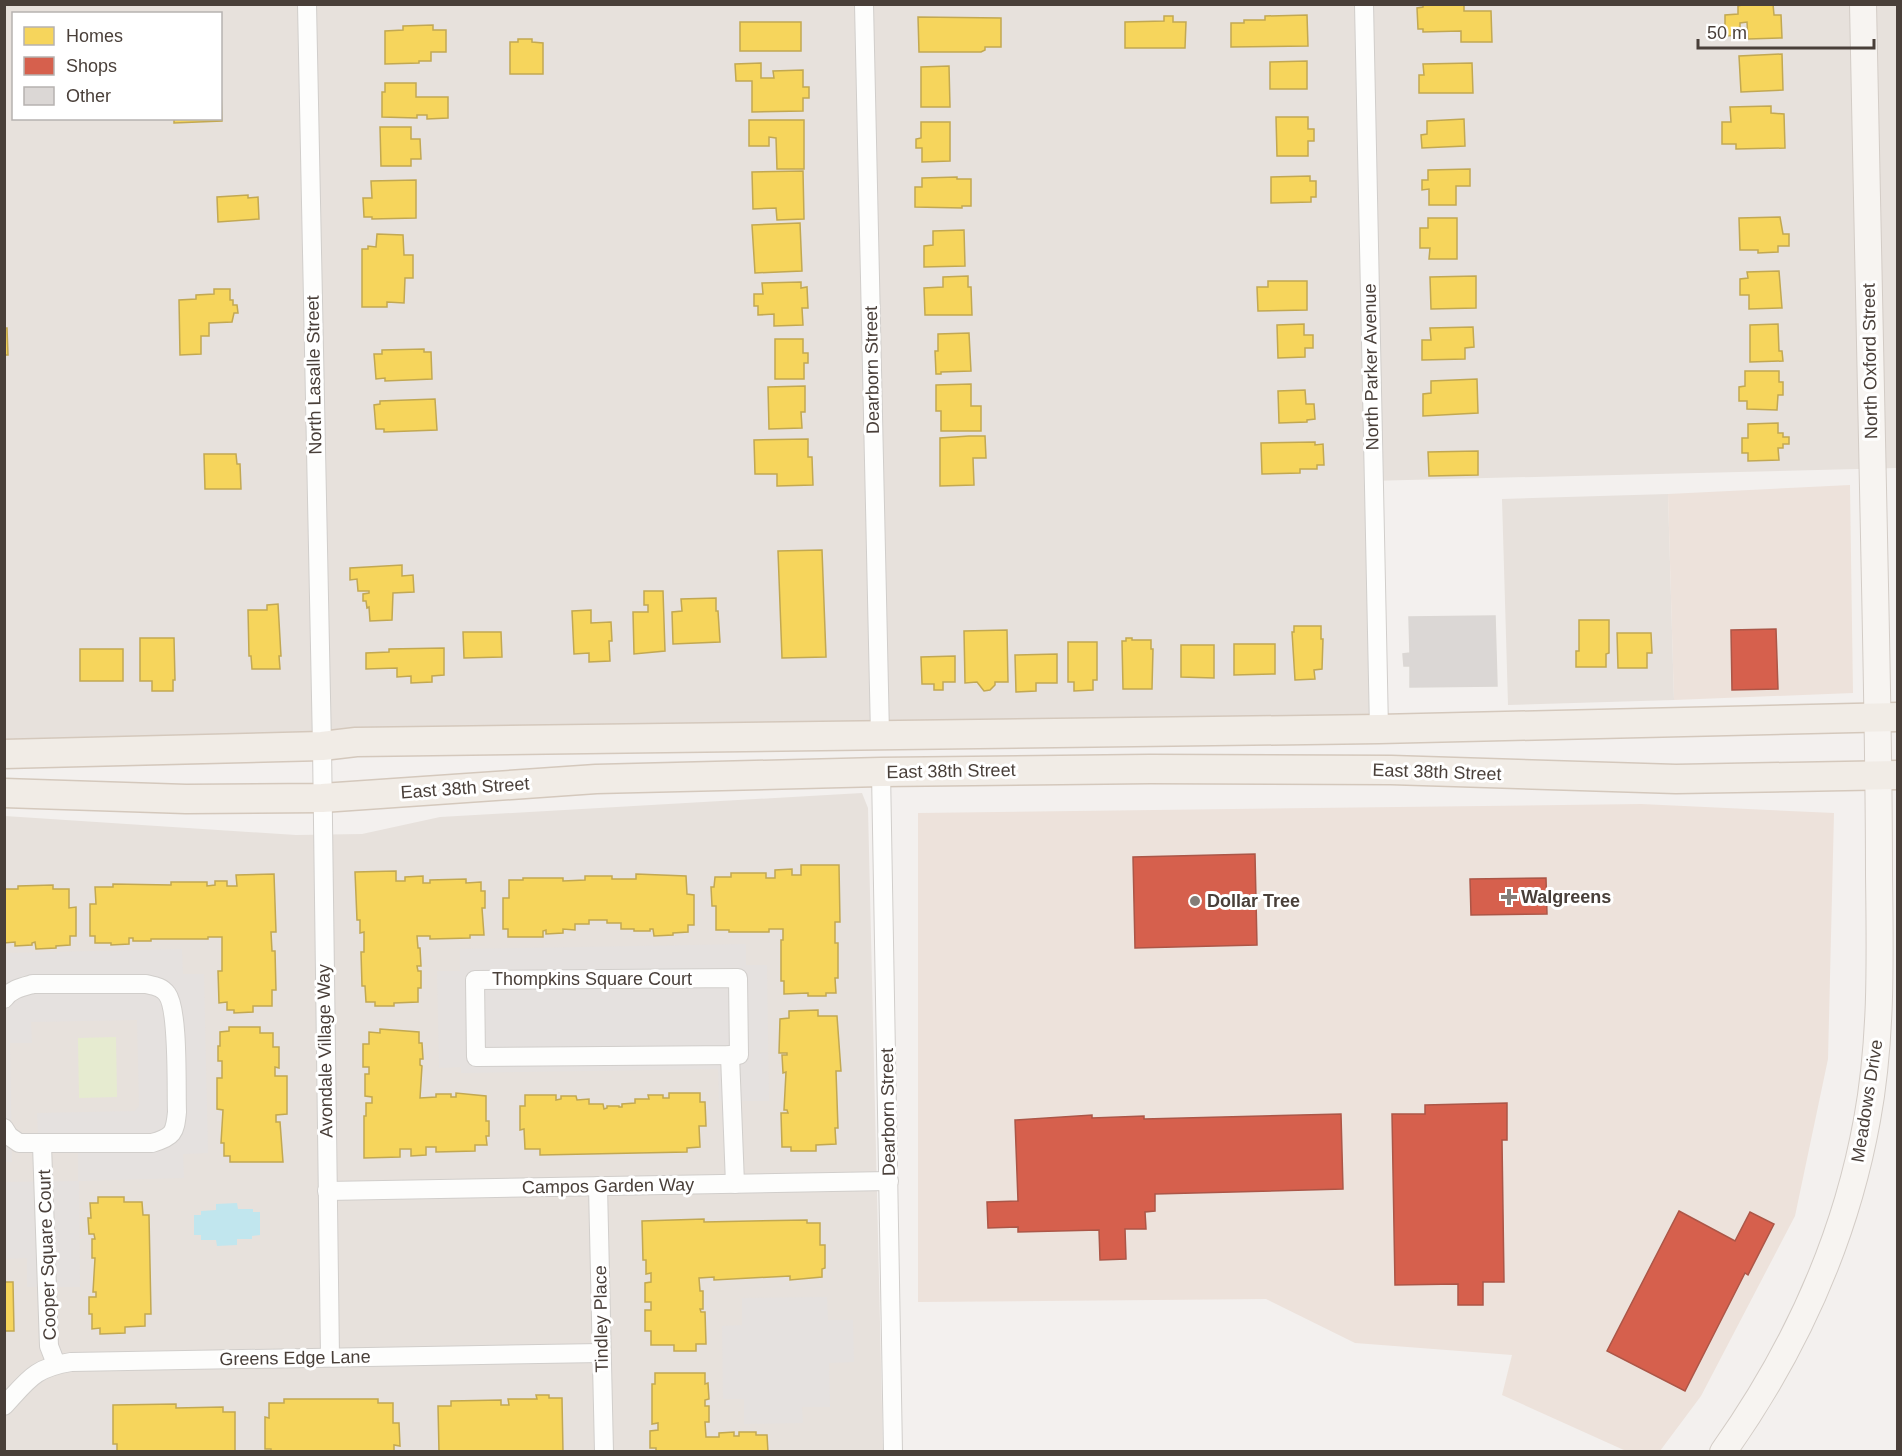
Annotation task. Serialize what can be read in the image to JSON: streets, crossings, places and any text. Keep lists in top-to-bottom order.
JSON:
{
  "streets": {
    "main road": ["East 38th Street"],
    "street": [
      "North Oxford Street",
      "North Parker Avenue",
      "Dearborn Street",
      "North Lasalle Street",
      "Thompkins Square Court",
      "Avondale Village Way",
      "Meadows Drive",
      "Campos Garden Way",
      "Cooper Square Court",
      "Tindley Place",
      "Greens Edge Lane"
    ]
  },
  "crossings": [
    ["North Oxford Street", "East 38th Street"],
    ["North Oxford Street", "Meadows Drive"],
    ["North Parker Avenue", "East 38th Street"],
    ["Dearborn Street", "East 38th Street"],
    ["Dearborn Street", "Campos Garden Way"],
    ["North Lasalle Street", "East 38th Street"],
    ["North Lasalle Street", "Avondale Village Way"],
    ["East 38th Street", "Avondale Village Way"],
    ["East 38th Street", "Meadows Drive"],
    ["Thompkins Square Court", "Campos Garden Way"],
    ["Avondale Village Way", "Campos Garden Way"],
    ["Avondale Village Way", "Greens Edge Lane"],
    ["Campos Garden Way", "Tindley Place"],
    ["Cooper Square Court", "Greens Edge Lane"],
    ["Tindley Place", "Greens Edge Lane"]
  ],
  "places": {
    "health": ["Walgreens"],
    "other": ["Dollar Tree"]
  },
  "legend": ["Homes", "Shops", "Other"],
  "scale_bar": "50 m"
}
